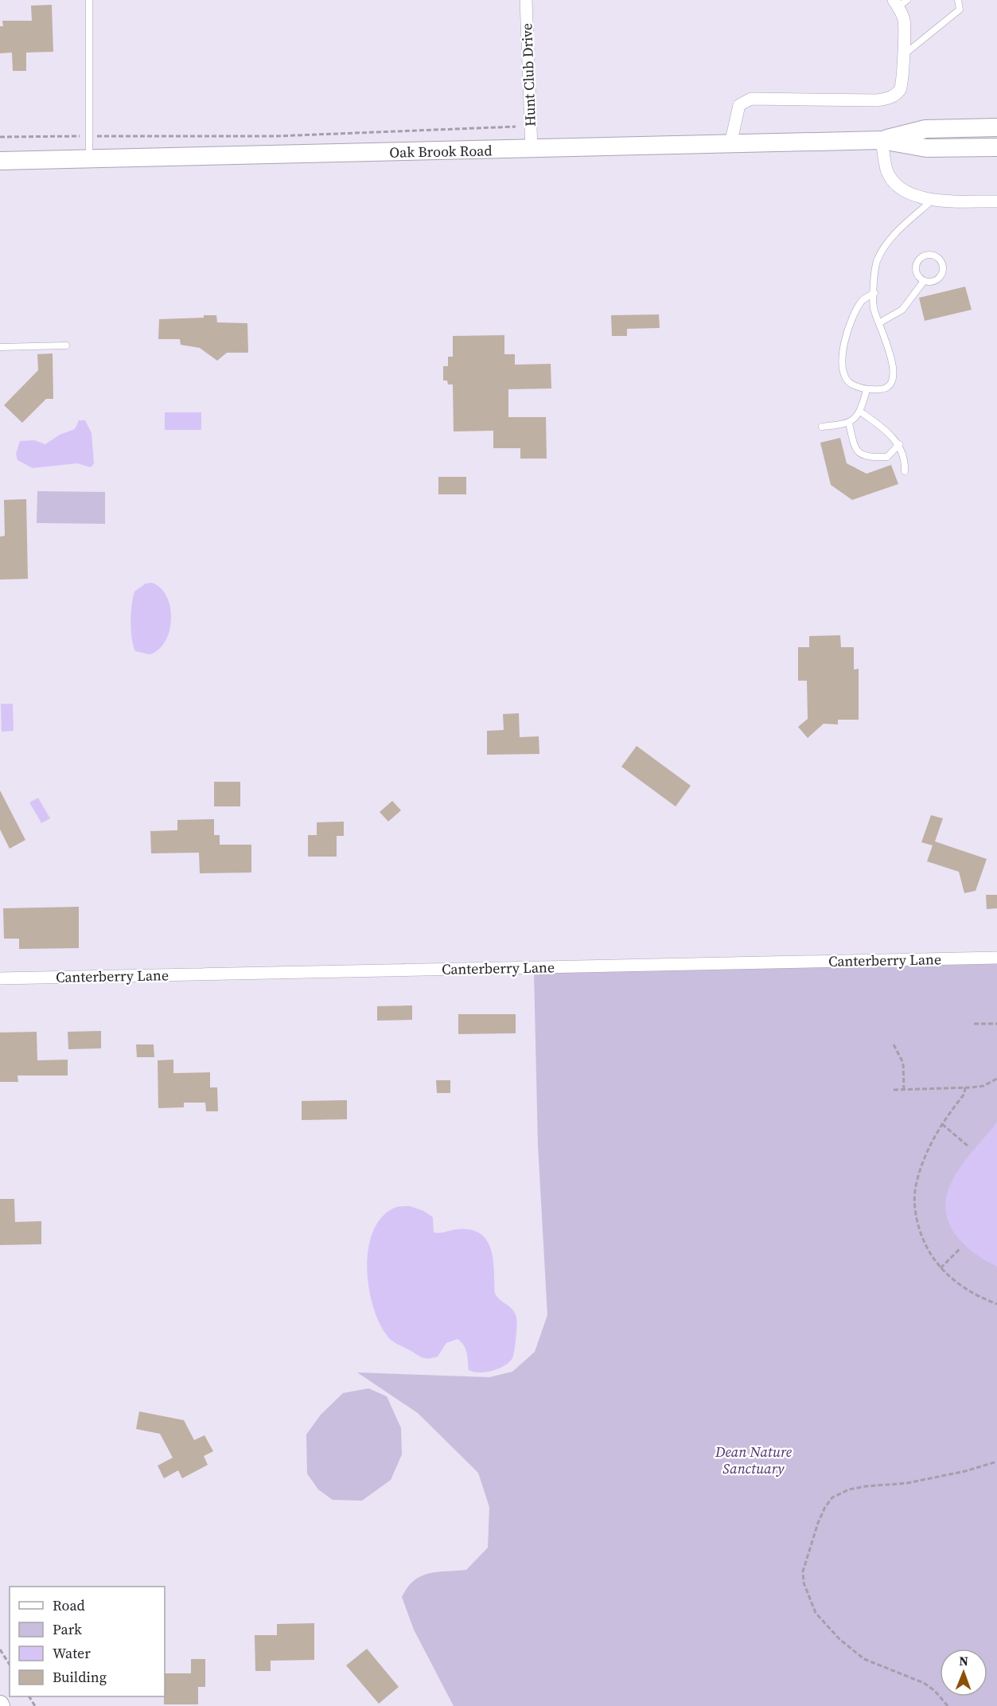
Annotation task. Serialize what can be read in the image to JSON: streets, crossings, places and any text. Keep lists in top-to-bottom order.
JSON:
{
  "streets": {
    "main road": ["Oak Brook Road"],
    "street": ["Hunt Club Drive", "Canterberry Lane"]
  },
  "crossings": [
    ["Hunt Club Drive", "Oak Brook Road"]
  ],
  "parks": ["Dean Nature Sanctuary"],
  "legend": [
    "Road",
    "Park",
    "Water",
    "Building"
  ],
  "north": "top"
}
